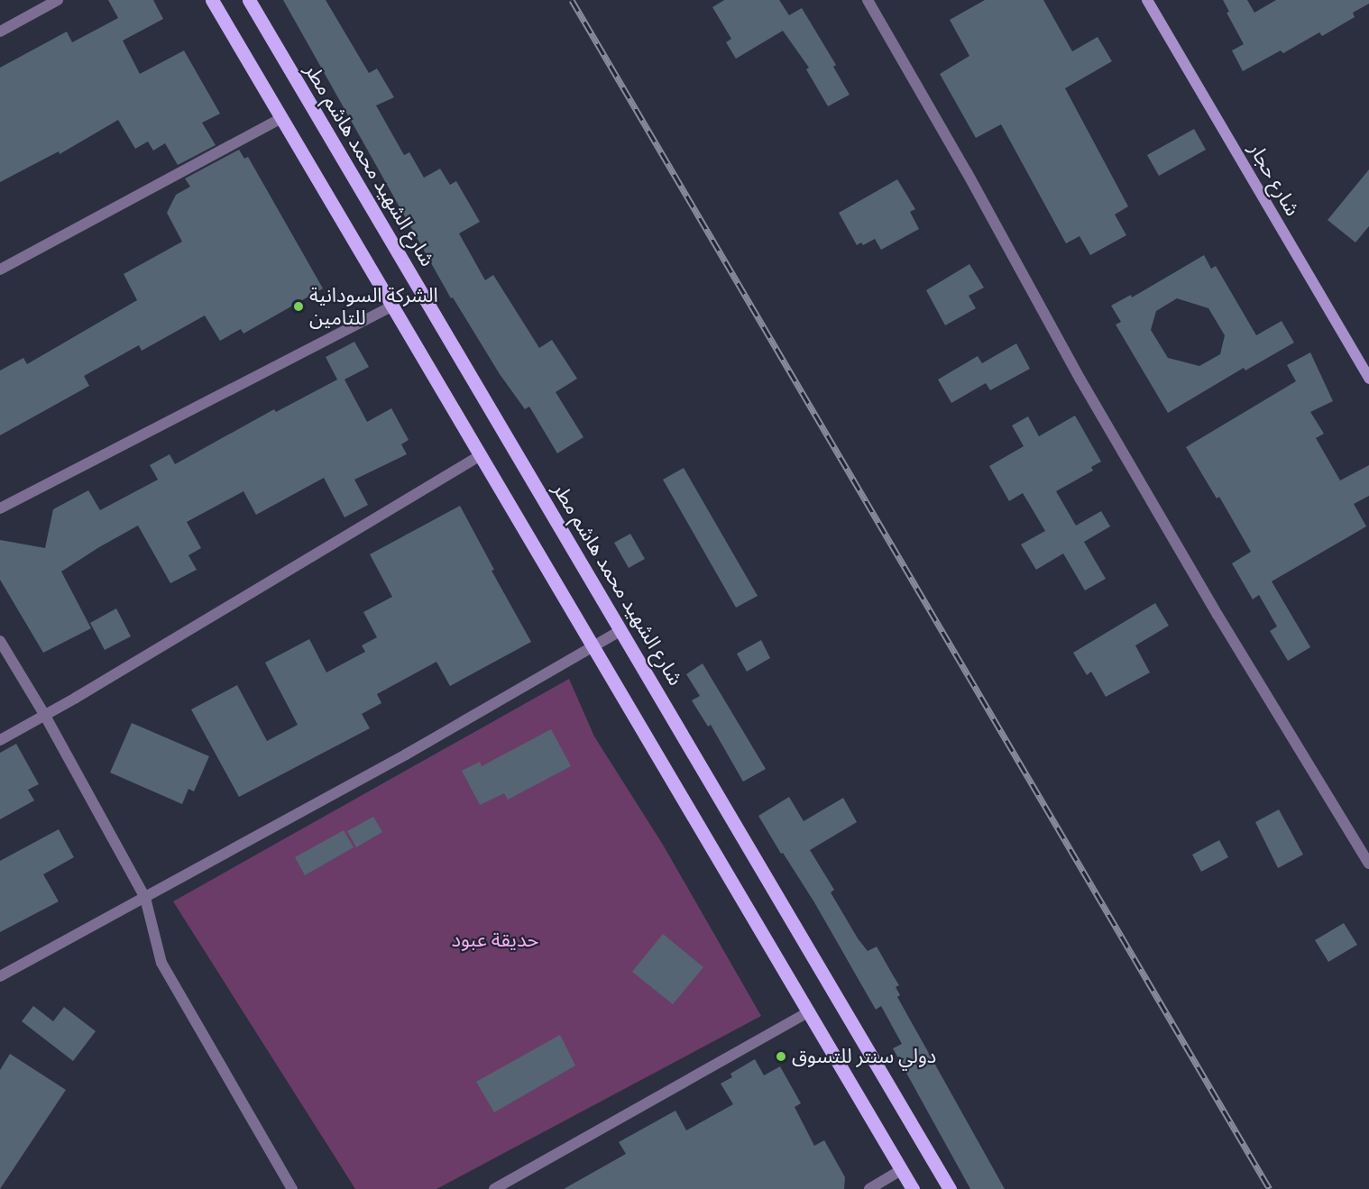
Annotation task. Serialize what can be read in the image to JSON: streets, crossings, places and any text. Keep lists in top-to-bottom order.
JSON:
{
  "streets": {
    "main road": ["شارع الشهيد محمد هاشم مطر"],
    "street": ["شارع حجار"]
  },
  "parks": ["حديقة عبود"],
  "places": ["الشركة السودانية للتامين", "دولي سنتر للتسوق"]
}
